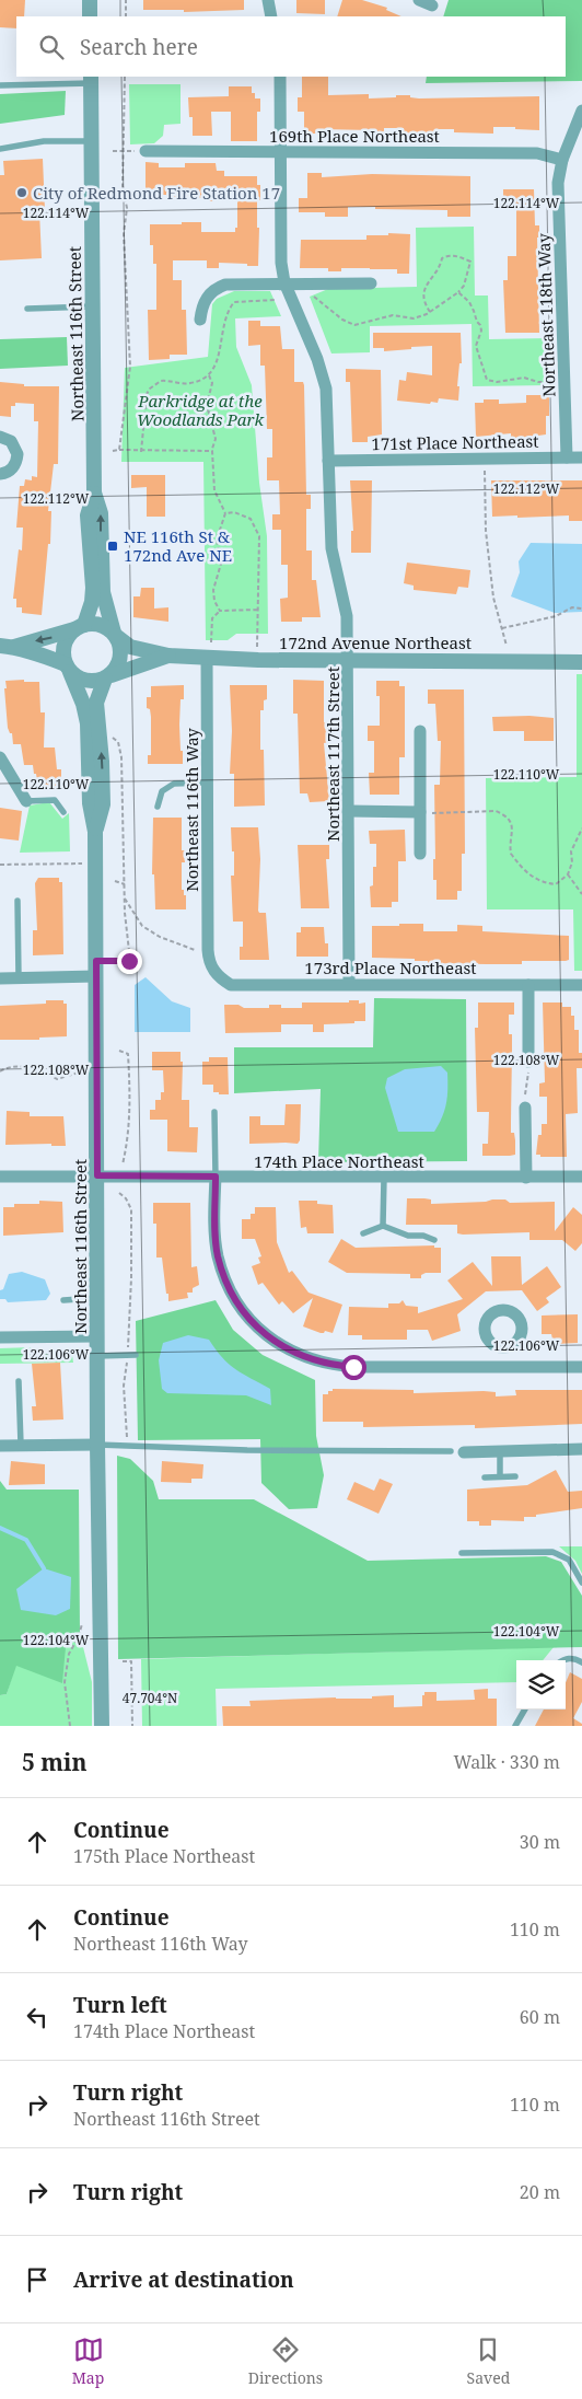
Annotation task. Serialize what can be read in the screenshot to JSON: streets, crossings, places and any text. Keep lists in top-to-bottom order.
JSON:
{
  "streets": {
    "street": [
      "169th Place Northeast",
      "Northeast 118th Way",
      "Northeast 116th Street",
      "171st Place Northeast",
      "172nd Avenue Northeast",
      "Northeast 117th Street",
      "Northeast 116th Way",
      "173rd Place Northeast",
      "174th Place Northeast"
    ]
  },
  "crossings": [
    ["169th Place Northeast", "Northeast 118th Way"],
    ["169th Place Northeast", "Northeast 117th Street"],
    ["Northeast 118th Way", "171st Place Northeast"],
    ["Northeast 116th Street", "172nd Avenue Northeast"],
    ["Northeast 116th Street", "174th Place Northeast"],
    ["171st Place Northeast", "Northeast 117th Street"],
    ["172nd Avenue Northeast", "Northeast 117th Street"],
    ["172nd Avenue Northeast", "Northeast 116th Way"],
    ["Northeast 117th Street", "173rd Place Northeast"],
    ["Northeast 116th Way", "173rd Place Northeast"]
  ],
  "parks": ["Parkridge at the Woodlands Park"],
  "places": {
    "other": ["City of Redmond Fire Station 17"],
    "transit": ["NE 116th St & 172nd Ave NE"]
  },
  "page": {
    "search": "Search here",
    "heading": ["5 min", "Walk · 330 m"],
    "list": [
      ["Continue", "175th Place Northeast", "30 m"],
      ["Continue", "Northeast 116th Way", "110 m"],
      ["Turn left", "174th Place Northeast", "60 m"],
      ["Turn right", "Northeast 116th Street", "110 m"],
      ["Turn right", "20 m"],
      "Arrive at destination"
    ],
    "nav": ["Map", "Directions", "Saved"]
  },
  "coordinates": [
    "122.114°W",
    "122.112°W",
    "122.110°W",
    "122.108°W",
    "122.106°W",
    "122.104°W",
    "47.704°N"
  ]
}
